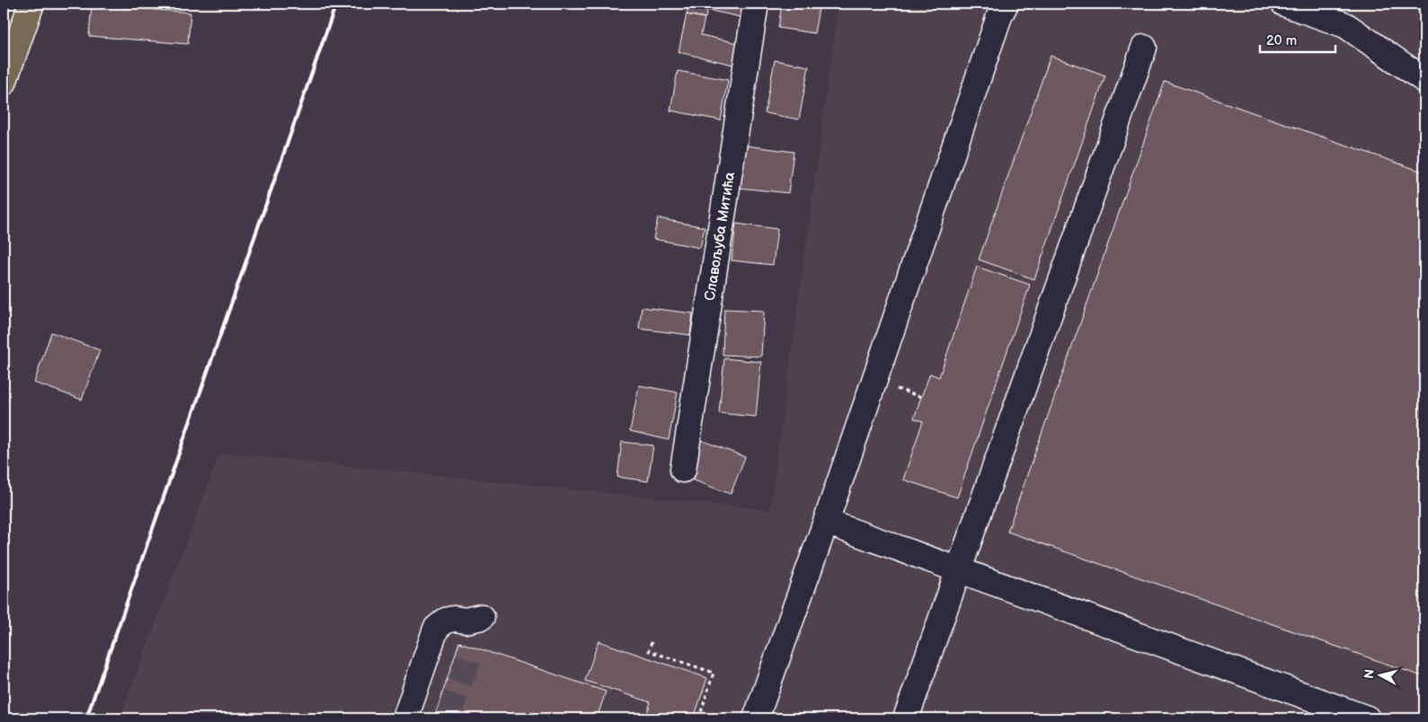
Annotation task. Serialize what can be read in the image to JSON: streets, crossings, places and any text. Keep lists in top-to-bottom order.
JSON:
{
  "streets": {
    "street": ["Славољуба Митића"]
  },
  "scale_bar": "20 m",
  "north": "left"
}
